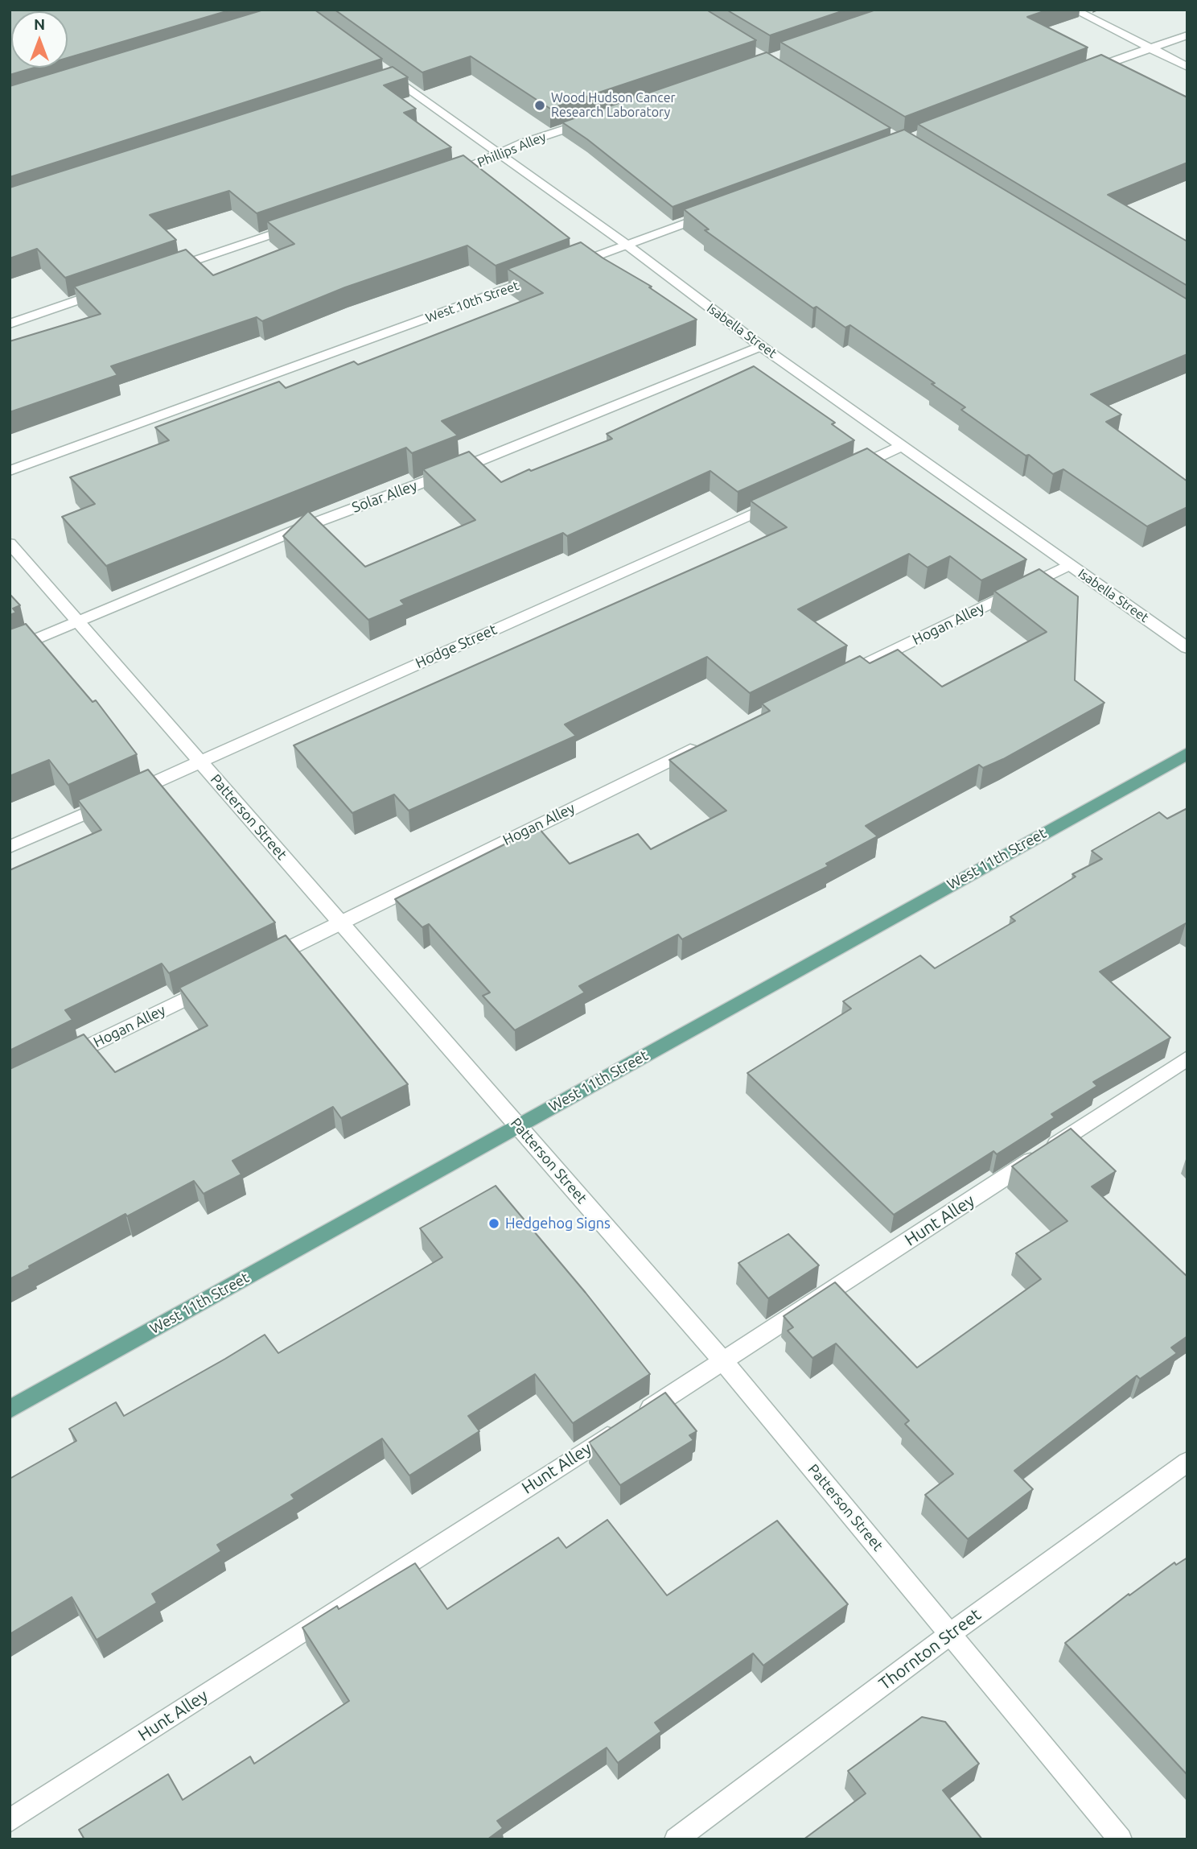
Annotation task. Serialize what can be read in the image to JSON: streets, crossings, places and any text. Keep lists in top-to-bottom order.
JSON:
{
  "streets": {
    "main road": ["West 11th Street"],
    "street": [
      "Phillips Alley",
      "West 10th Street",
      "Isabella Street",
      "Solar Alley",
      "Hogan Alley",
      "Hodge Street",
      "Patterson Street",
      "Hunt Alley",
      "Thornton Street"
    ]
  },
  "crossings": [
    ["Phillips Alley", "Isabella Street"],
    ["Isabella Street", "Solar Alley"],
    ["Isabella Street", "Hogan Alley"],
    ["Solar Alley", "Patterson Street"],
    ["Hogan Alley", "Patterson Street"],
    ["Hodge Street", "Patterson Street"],
    ["Patterson Street", "West 11th Street"],
    ["Patterson Street", "Hunt Alley"],
    ["Patterson Street", "Thornton Street"]
  ],
  "places": ["Wood Hudson Cancer Research Laboratory", "Hedgehog Signs"],
  "north": "top"
}
